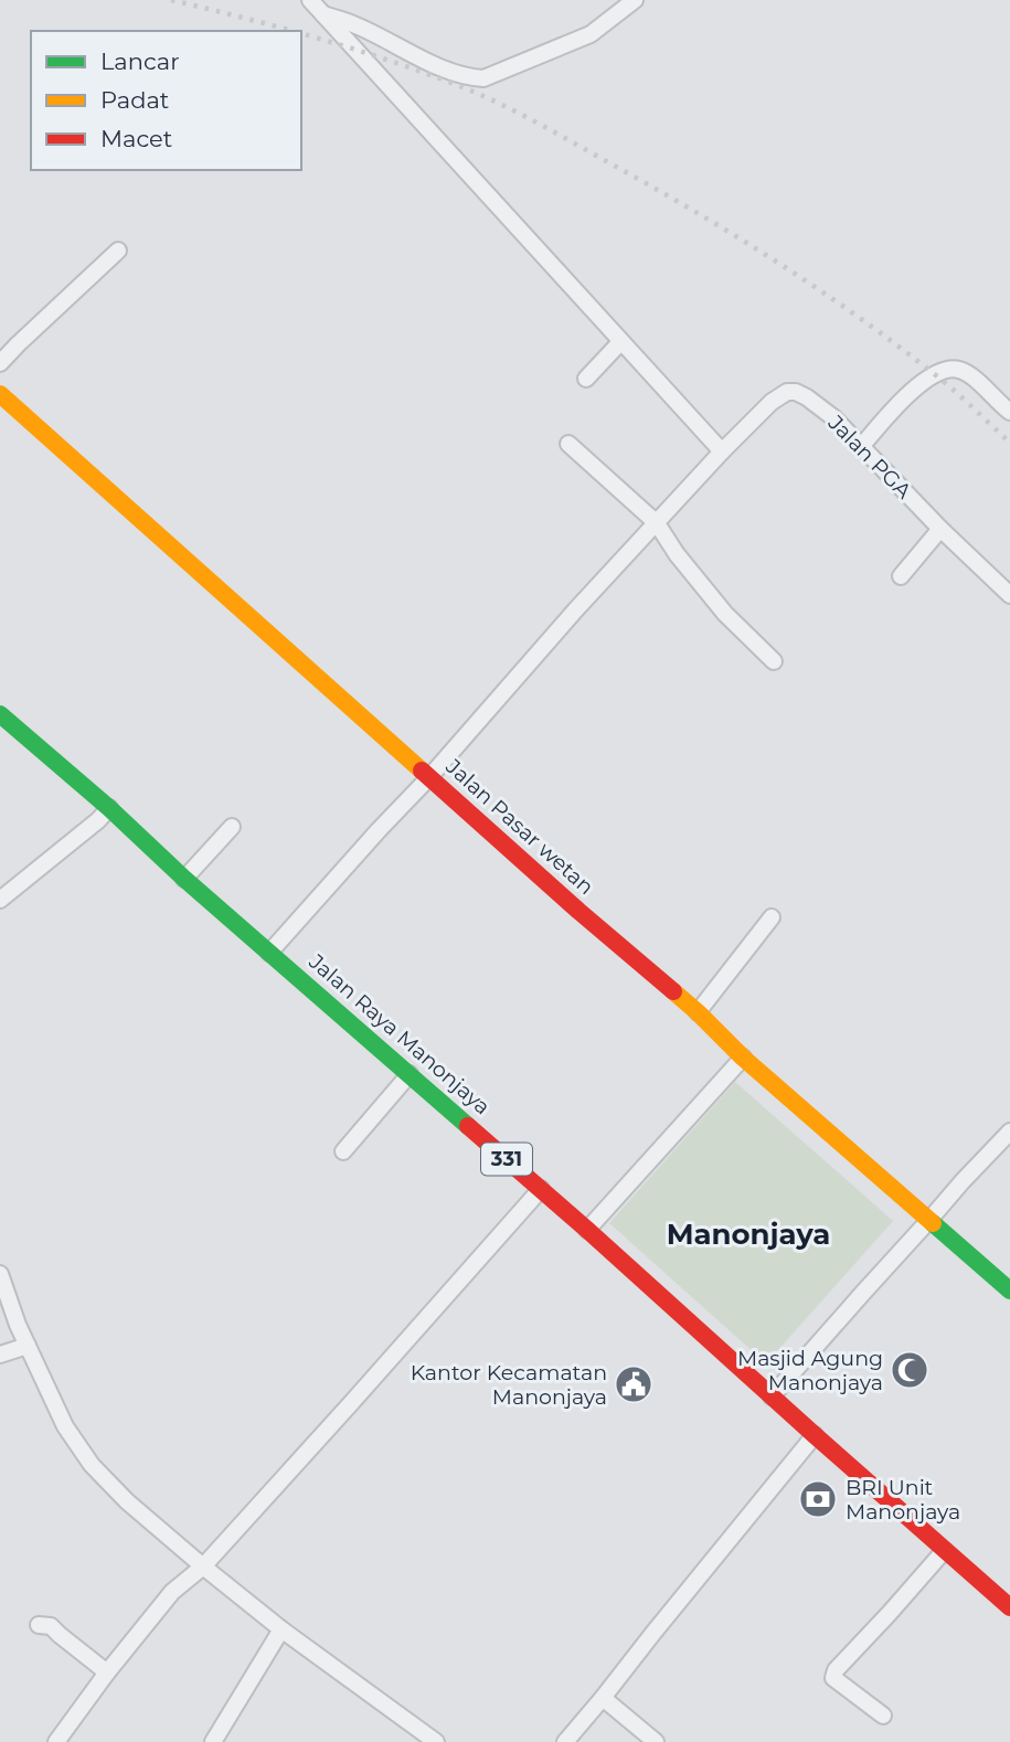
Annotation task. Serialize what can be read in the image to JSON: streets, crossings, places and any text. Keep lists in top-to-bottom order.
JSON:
{
  "streets": {
    "main road": ["Jalan Pasar wetan", "Jalan Raya Manonjaya", "331"],
    "street": ["Jalan PGA"]
  },
  "districts": ["Manonjaya"],
  "places": {
    "mosque": ["Masjid Agung Manonjaya"],
    "public building": ["Kantor Kecamatan Manonjaya"],
    "bank": ["BRI Unit Manonjaya"]
  },
  "legend": ["Lancar", "Padat", "Macet"]
}
